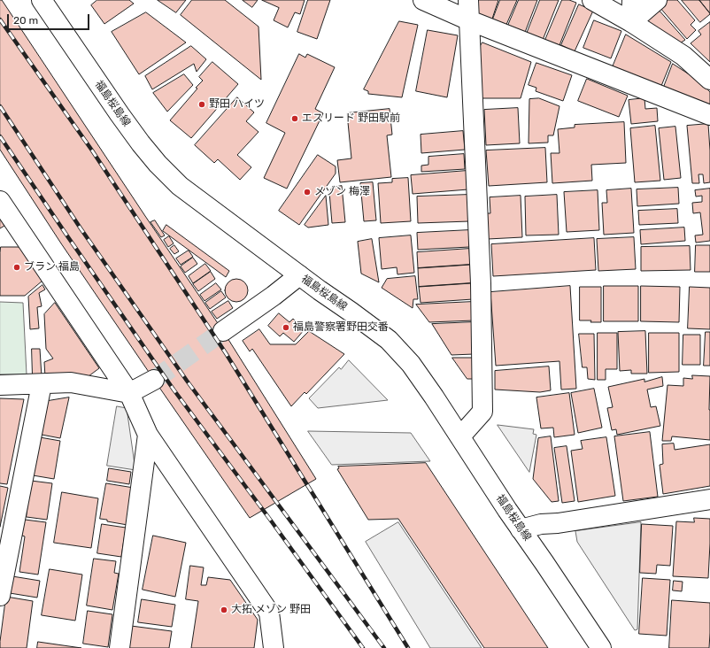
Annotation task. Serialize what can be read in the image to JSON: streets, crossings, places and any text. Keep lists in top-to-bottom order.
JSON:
{
  "streets": {
    "street": ["福島桜島線"]
  },
  "places": [
    "野田 ハイツ",
    "エスリード 野田駅前",
    "メゾン 梅澤",
    "ブラン 福島",
    "福島警察署野田交番",
    "大拓 メゾン 野田"
  ],
  "scale_bar": "20 m"
}
